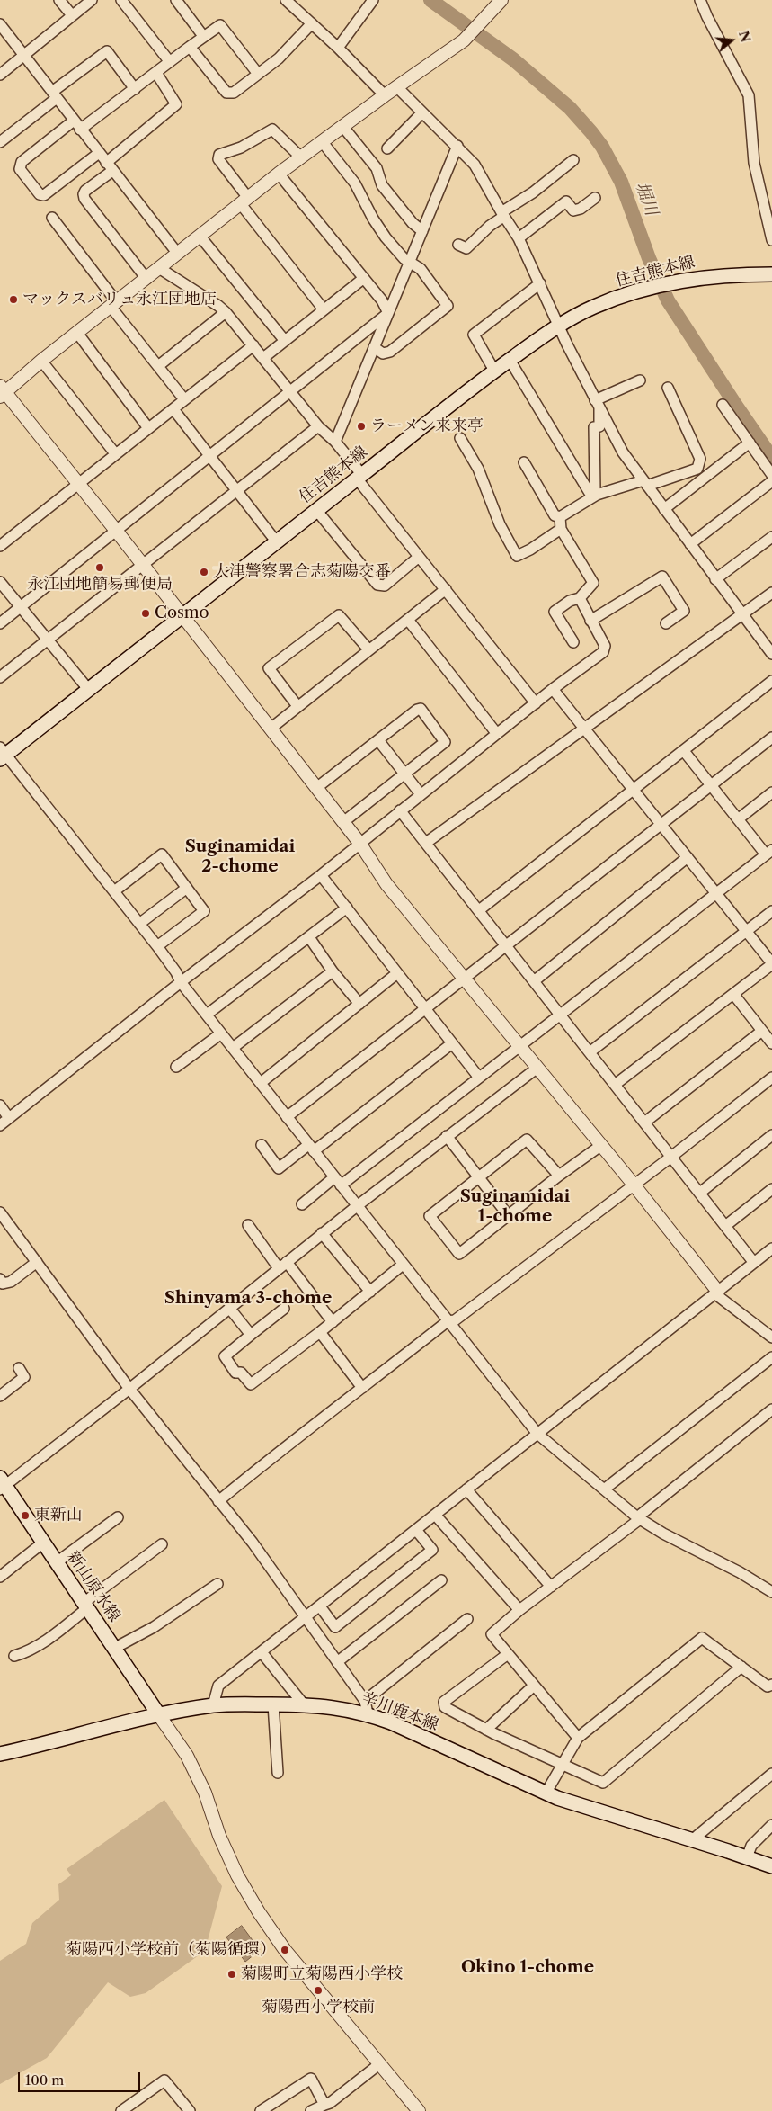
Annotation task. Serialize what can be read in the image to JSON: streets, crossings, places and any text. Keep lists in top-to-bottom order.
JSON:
{
  "streets": {
    "main road": ["住吉熊本線", "新山原水線", "辛川鹿本線"]
  },
  "crossings": [
    ["新山原水線", "辛川鹿本線"]
  ],
  "districts": [
    "Suginamidai 2-chome",
    "Suginamidai 1-chome",
    "Shinyama 3-chome",
    "Okino 1-chome"
  ],
  "water": ["堀川"],
  "places": [
    "マックスバリュ永江団地店",
    "ラーメン来来亭",
    "永江団地簡易郵便局",
    "大津警察署合志菊陽交番",
    "Cosmo",
    "東新山",
    "菊陽西小学校前（菊陽循環）",
    "菊陽町立菊陽西小学校",
    "菊陽西小学校前"
  ],
  "scale_bar": "100 m",
  "north": "right"
}
